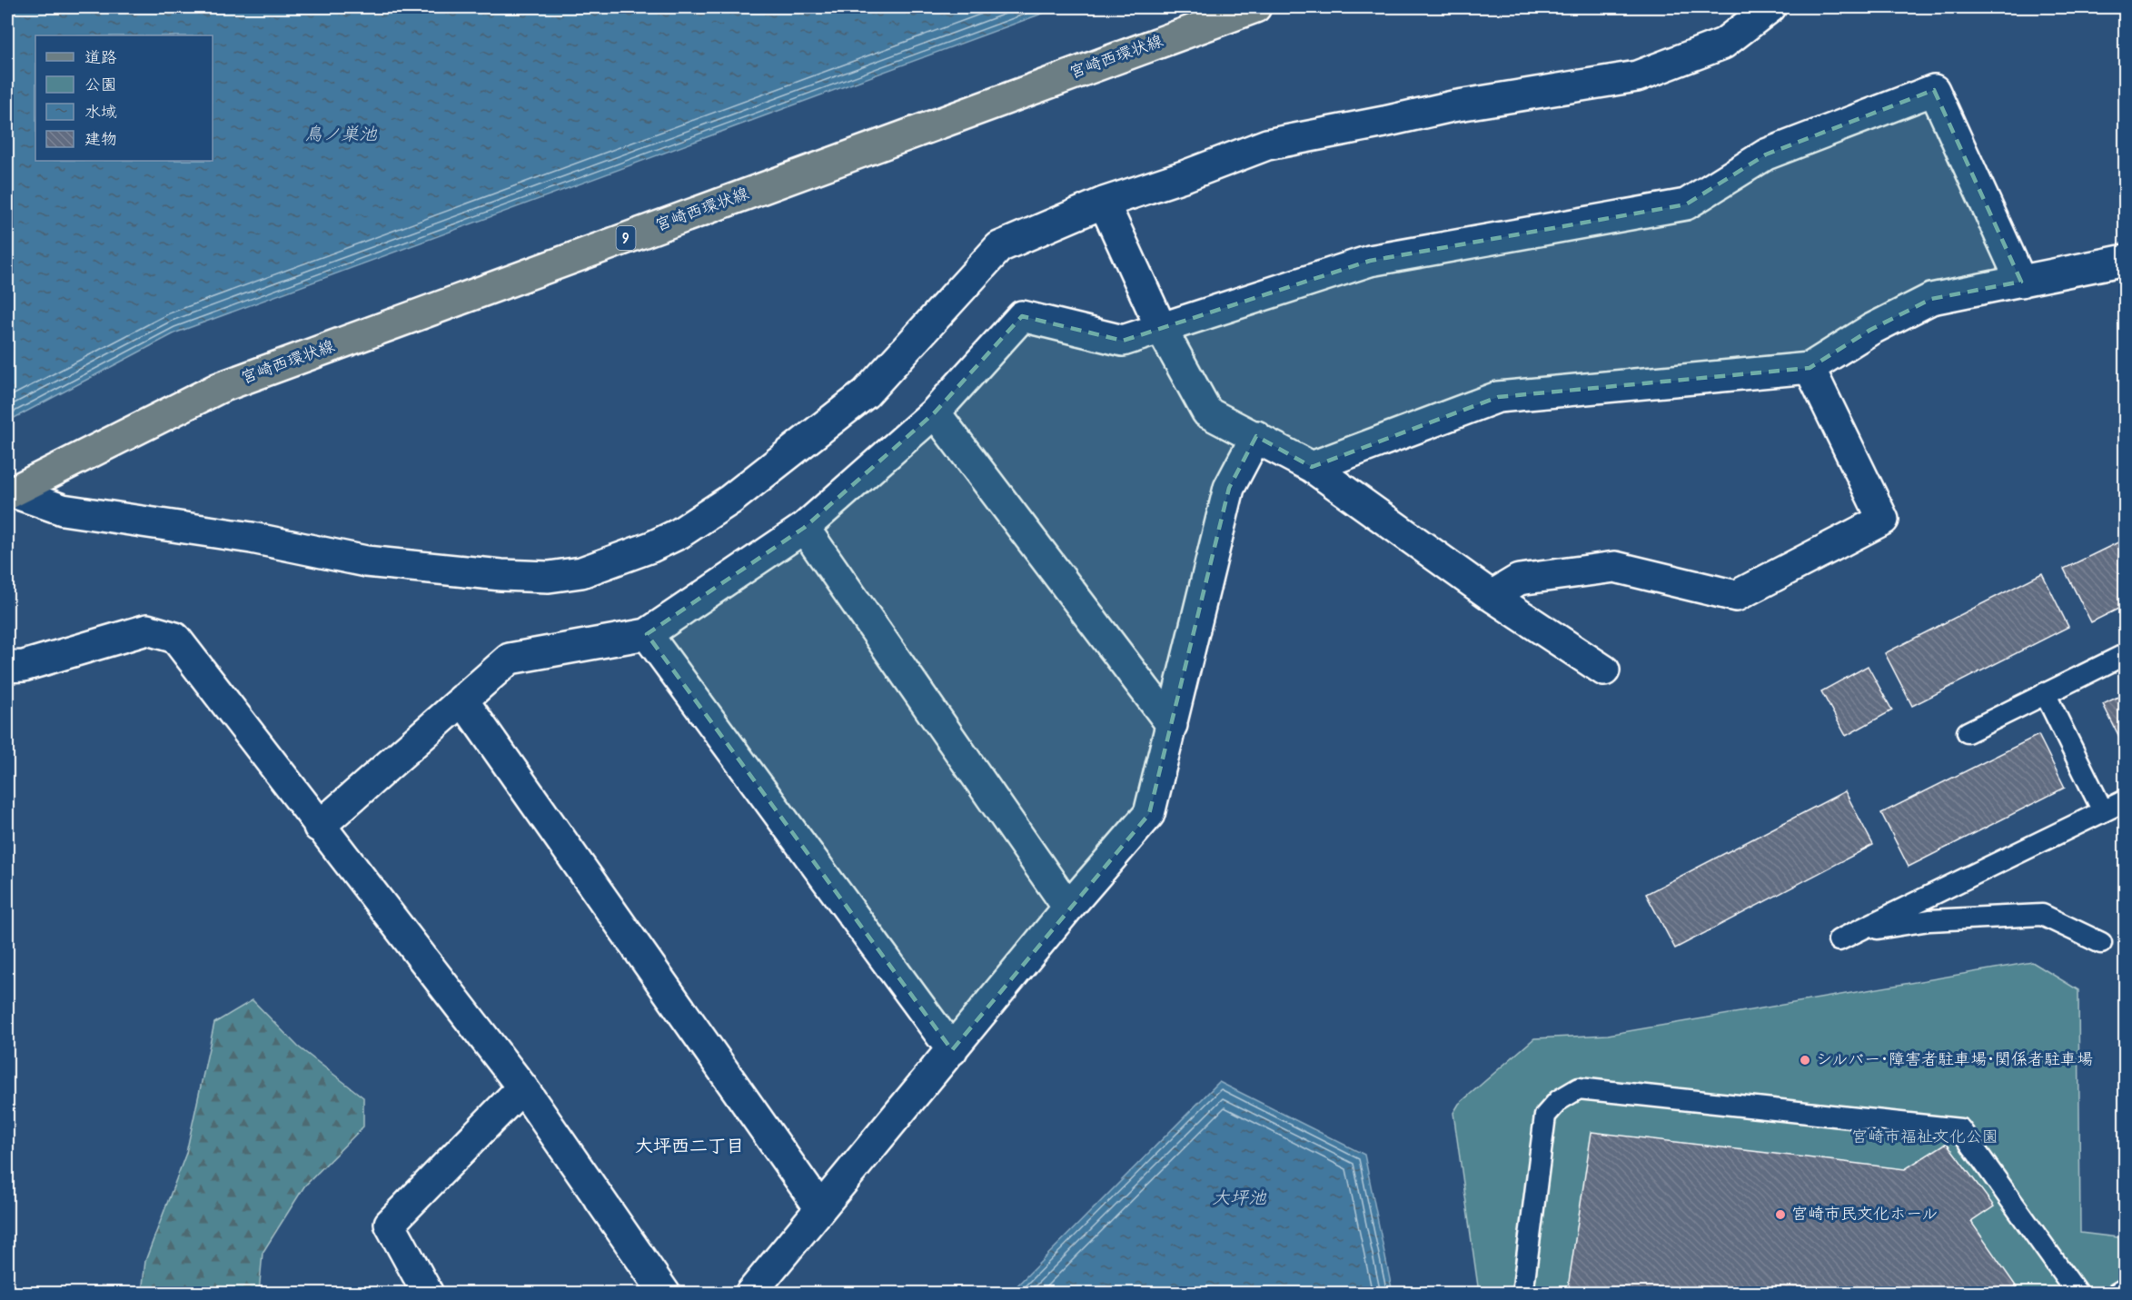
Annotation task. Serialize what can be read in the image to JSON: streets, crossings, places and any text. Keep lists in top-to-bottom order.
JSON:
{
  "streets": {
    "main road": ["宮崎西環状線", "9"]
  },
  "districts": ["大坪西二丁目"],
  "water": ["鳥ノ巣池", "大坪池"],
  "parks": ["宮崎市福祉文化公園"],
  "places": ["シルバー･障害者駐車場･関係者駐車場", "宮崎市民文化ホール"],
  "legend": [
    "道路",
    "公園",
    "水域",
    "建物"
  ]
}
